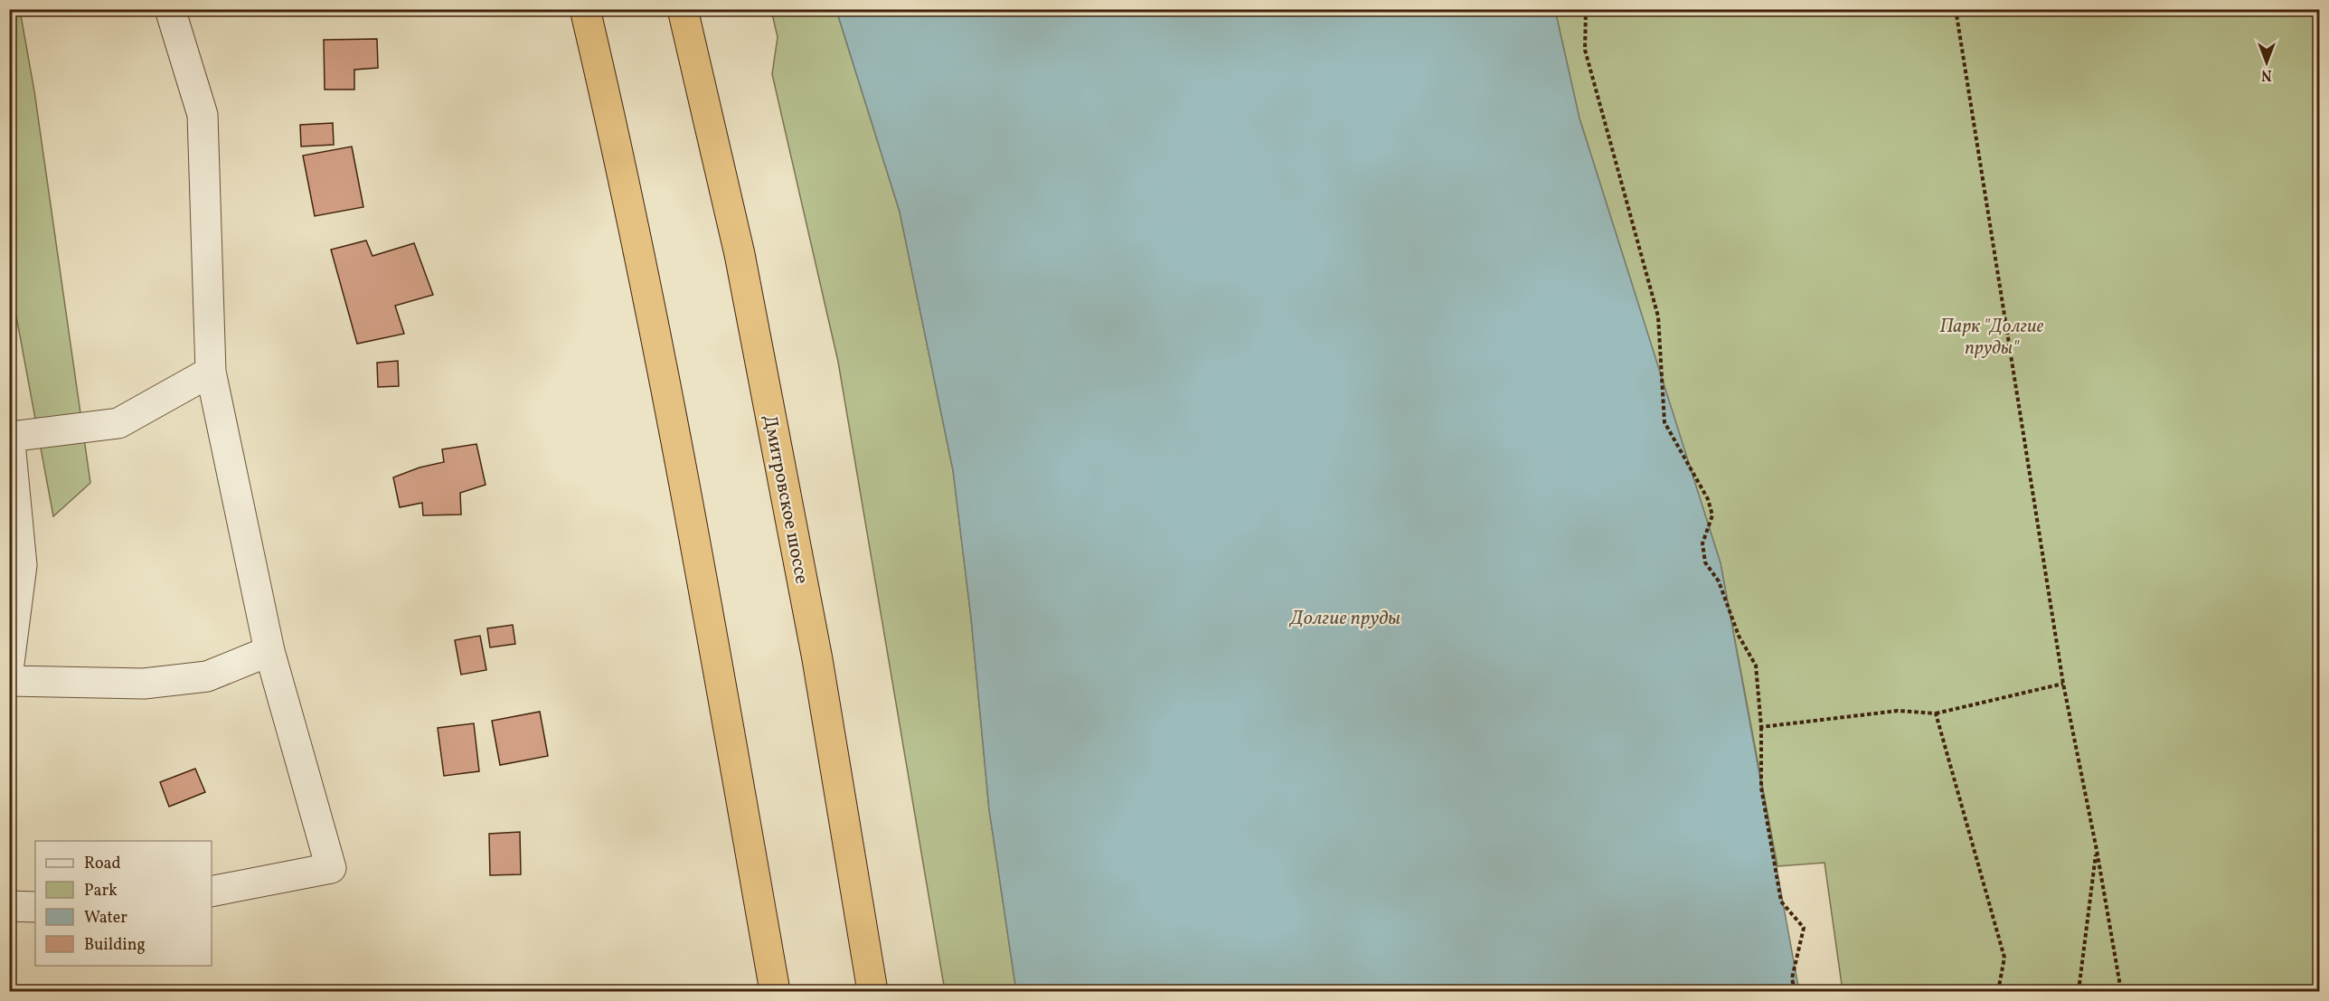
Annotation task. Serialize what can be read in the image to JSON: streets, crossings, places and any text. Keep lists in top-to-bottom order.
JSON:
{
  "streets": {
    "highway": ["Дмитровское шоссе"]
  },
  "water": ["Долгие пруды"],
  "parks": ["Парк \"Долгие пруды\""],
  "legend": [
    "Road",
    "Park",
    "Water",
    "Building"
  ],
  "north": "bottom"
}
